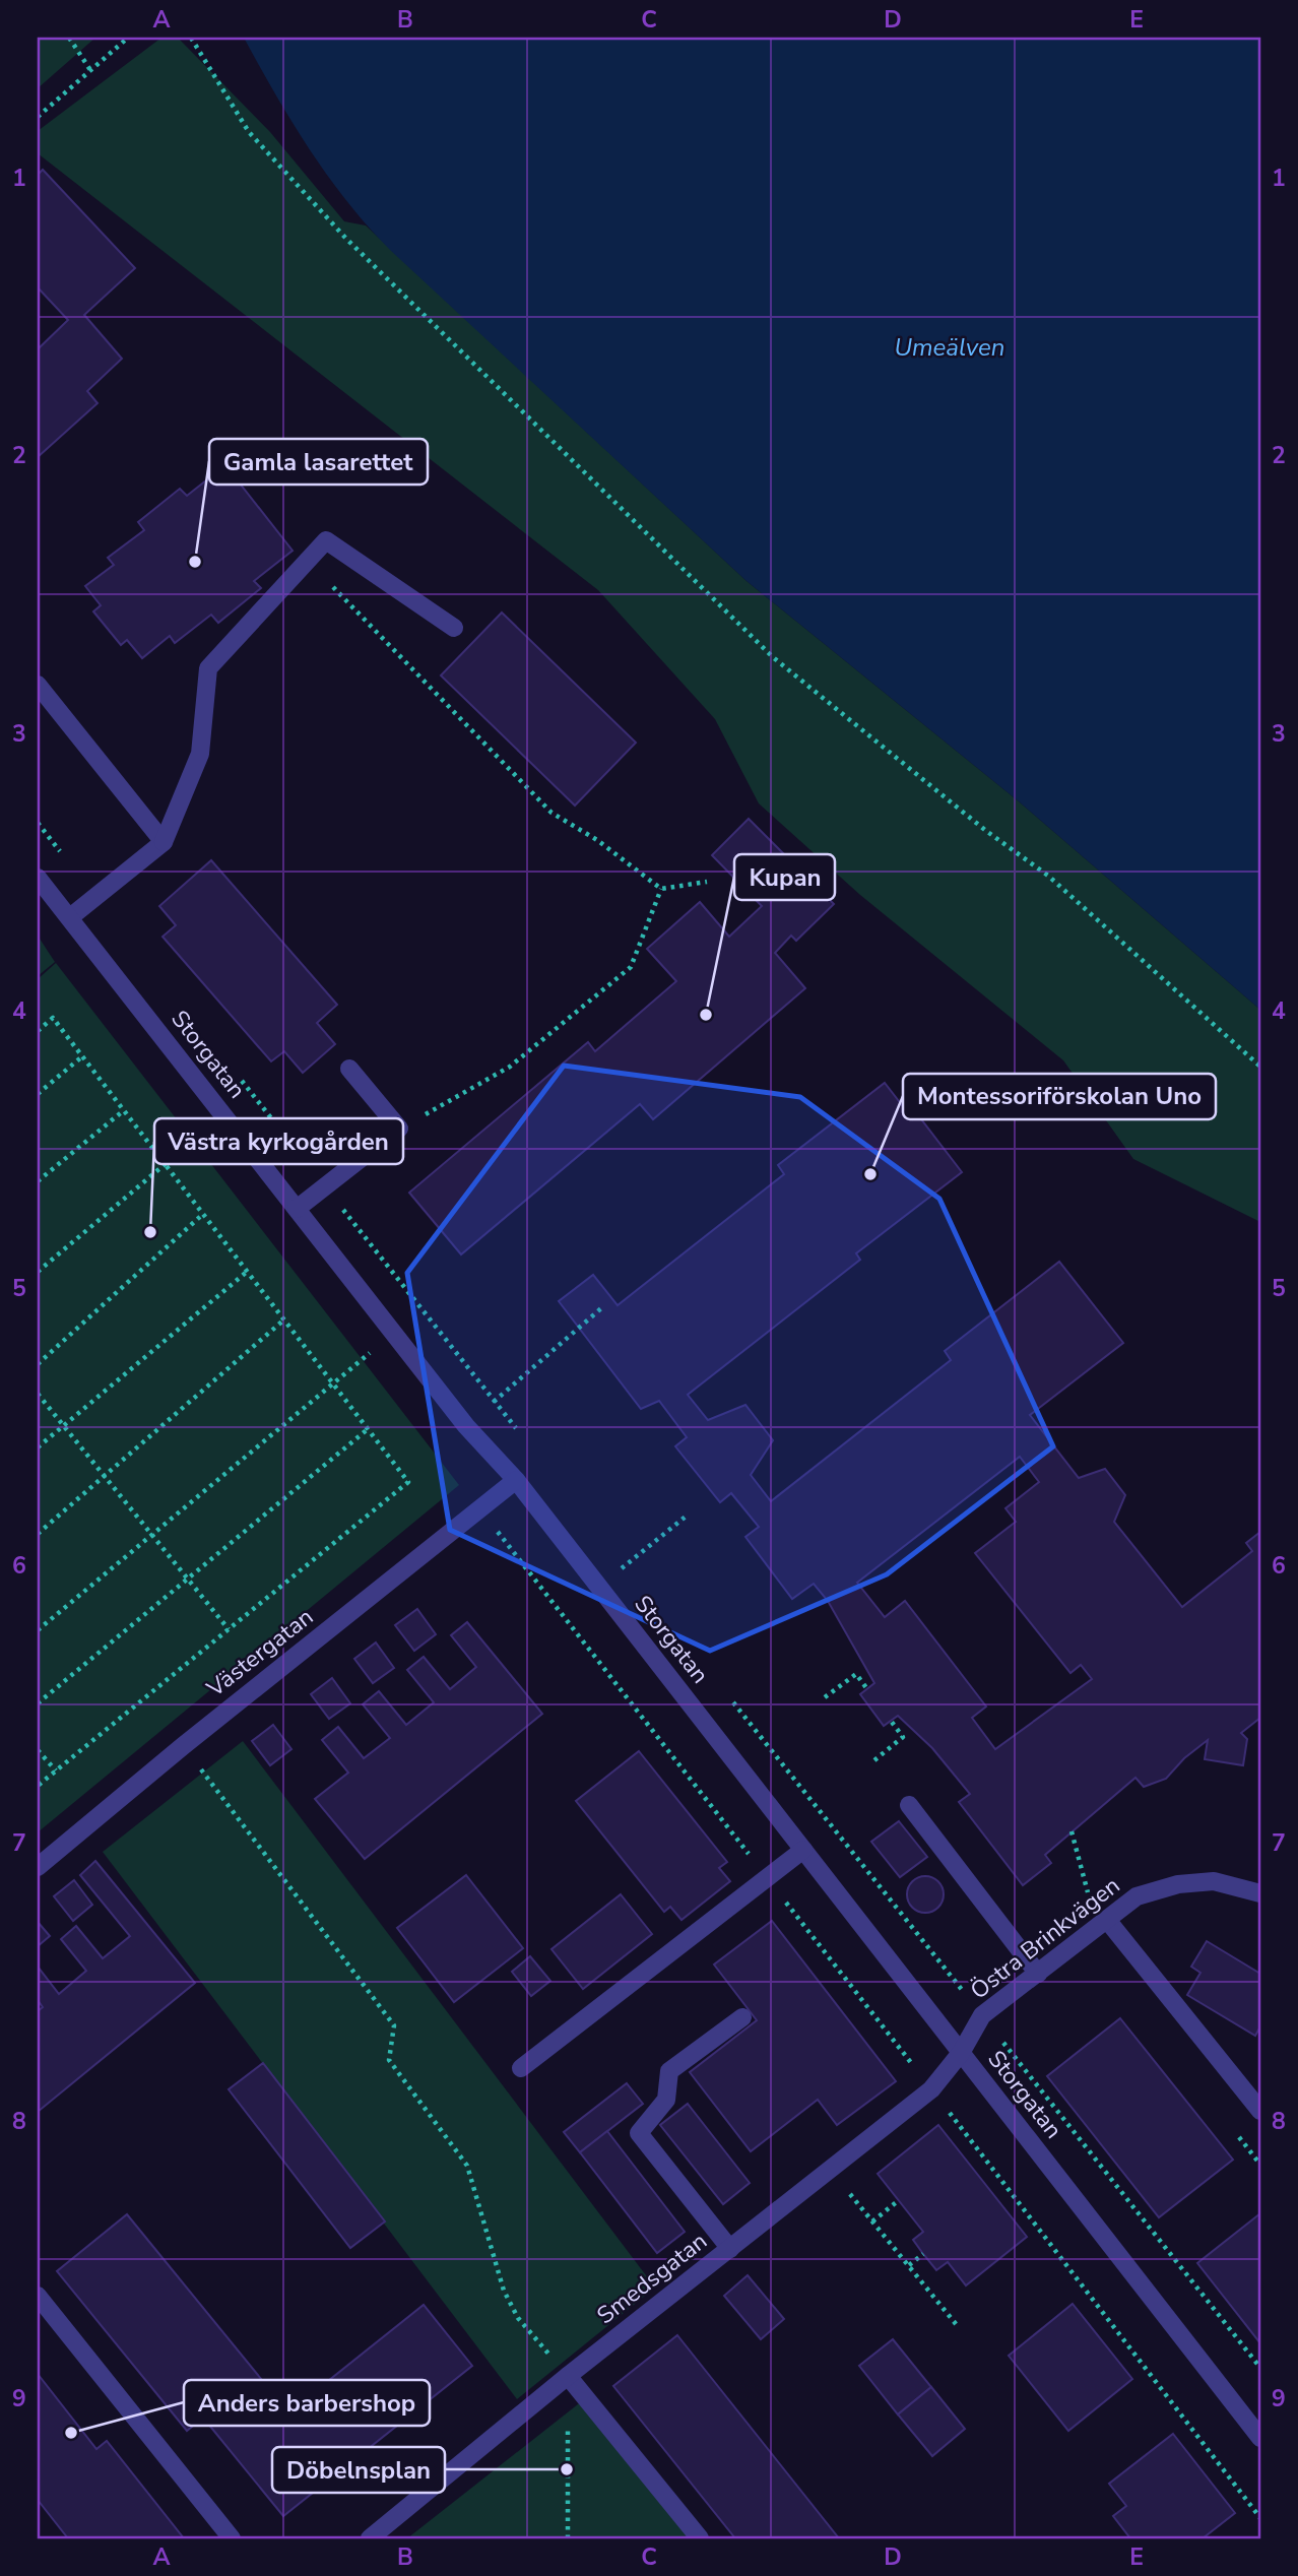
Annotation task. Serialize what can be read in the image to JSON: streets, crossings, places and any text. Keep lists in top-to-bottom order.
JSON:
{
  "streets": {
    "street": [
      "Storgatan",
      "Västergatan",
      "Östra Brinkvägen",
      "Smedsgatan"
    ]
  },
  "crossings": [
    ["Storgatan", "Västergatan"],
    ["Storgatan", "Östra Brinkvägen"],
    ["Storgatan", "Smedsgatan"],
    ["Östra Brinkvägen", "Smedsgatan"]
  ],
  "water": ["Umeälven"],
  "places": [
    "Gamla lasarettet",
    "Kupan",
    "Montessoriförskolan Uno",
    "Västra kyrkogården",
    "Anders barbershop",
    "Döbelnsplan"
  ],
  "grid": {
    "columns": [
      "A",
      "B",
      "C",
      "D",
      "E"
    ],
    "rows": [
      "1",
      "2",
      "3",
      "4",
      "5",
      "6",
      "7",
      "8",
      "9"
    ]
  }
}
